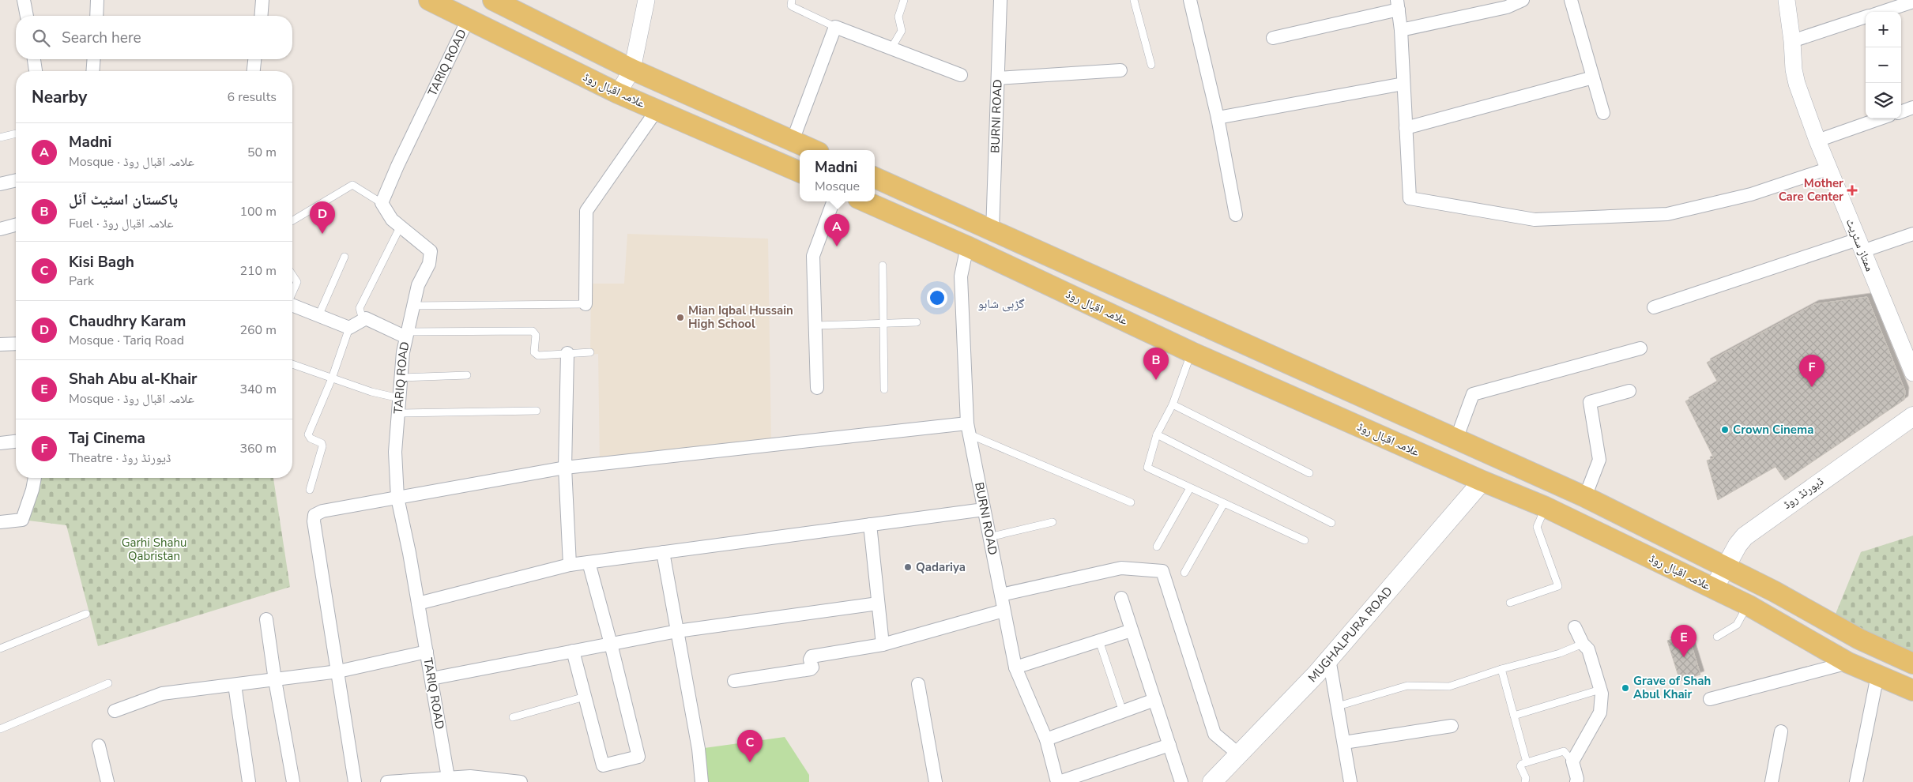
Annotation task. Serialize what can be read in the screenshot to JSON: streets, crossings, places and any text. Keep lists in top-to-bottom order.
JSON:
{
  "streets": {
    "main road": ["علامہ اقبال روڈ", "ڈیورنڈ روڈ", "MUGHALPURA ROAD"],
    "street": ["TARIQ ROAD", "BURNI ROAD", "ممتاز سٹریٹ"]
  },
  "crossings": [
    ["TARIQ ROAD", "علامہ اقبال روڈ"],
    ["علامہ اقبال روڈ", "BURNI ROAD"],
    ["علامہ اقبال روڈ", "ڈیورنڈ روڈ"],
    ["علامہ اقبال روڈ", "MUGHALPURA ROAD"]
  ],
  "districts": ["گڑہی شاہو"],
  "parks": ["Garhi Shahu Qabristan"],
  "places": {
    "health": ["Mother Care Center"],
    "other": [
      "Mian Iqbal Hussain High School",
      "Crown Cinema",
      "Qadariya",
      "Grave of Shah Abul Khair"
    ]
  },
  "page": {
    "map_buttons": ["+", "−"],
    "search": "Search here",
    "heading": ["Nearby", "6 results"],
    "list": [
      {
        "mark": "A",
        "name": "Madni",
        "note": "Mosque · علامہ اقبال روڈ",
        "value": "50 m"
      },
      {
        "mark": "B",
        "name": "پاکستان اسٹیٹ آئل",
        "note": "Fuel · علامہ اقبال روڈ",
        "value": "100 m"
      },
      {
        "mark": "C",
        "name": "Kisi Bagh",
        "note": "Park",
        "value": "210 m"
      },
      {
        "mark": "D",
        "name": "Chaudhry Karam",
        "note": "Mosque · Tariq Road",
        "value": "260 m"
      },
      {
        "mark": "E",
        "name": "Shah Abu al-Khair",
        "note": "Mosque · علامہ اقبال روڈ",
        "value": "340 m"
      },
      {
        "mark": "F",
        "name": "Taj Cinema",
        "note": "Theatre · ڈیورنڈ روڈ",
        "value": "360 m"
      }
    ],
    "popup": ["Madni", "Mosque"],
    "pins": [
      "D",
      "A",
      "B",
      "F",
      "E",
      "C"
    ]
  }
}
